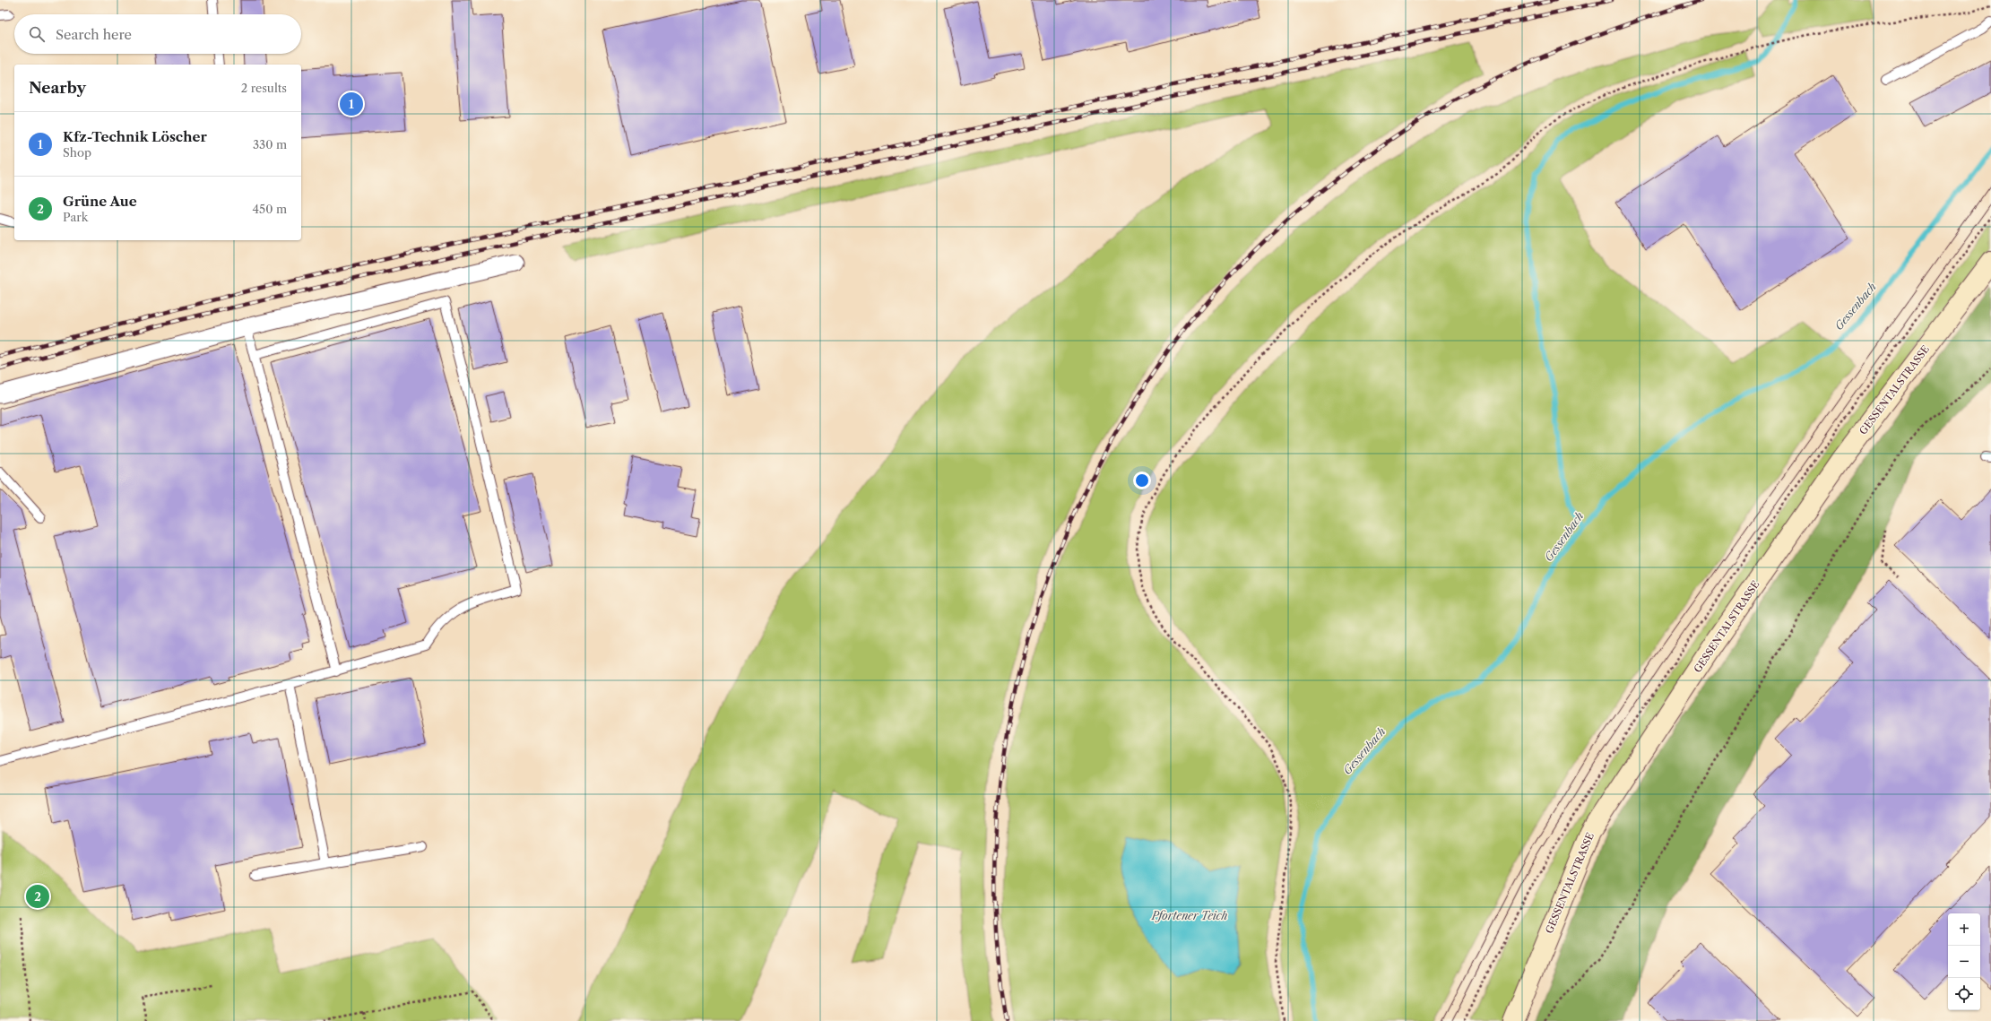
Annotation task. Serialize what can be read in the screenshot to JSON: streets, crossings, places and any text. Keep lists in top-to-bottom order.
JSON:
{
  "streets": {
    "main road": ["GESSENTALSTRASSE"]
  },
  "water": ["Gessenbach", "Pfortener Teich"],
  "page": {
    "search": "Search here",
    "heading": ["Nearby", "2 results"],
    "pins": ["1", "2"],
    "list": [
      {
        "mark": "1",
        "name": "Kfz-Technik Löscher",
        "note": "Shop",
        "value": "330 m"
      },
      {
        "mark": "2",
        "name": "Grüne Aue",
        "note": "Park",
        "value": "450 m"
      }
    ],
    "map_buttons": ["+", "−"]
  }
}
